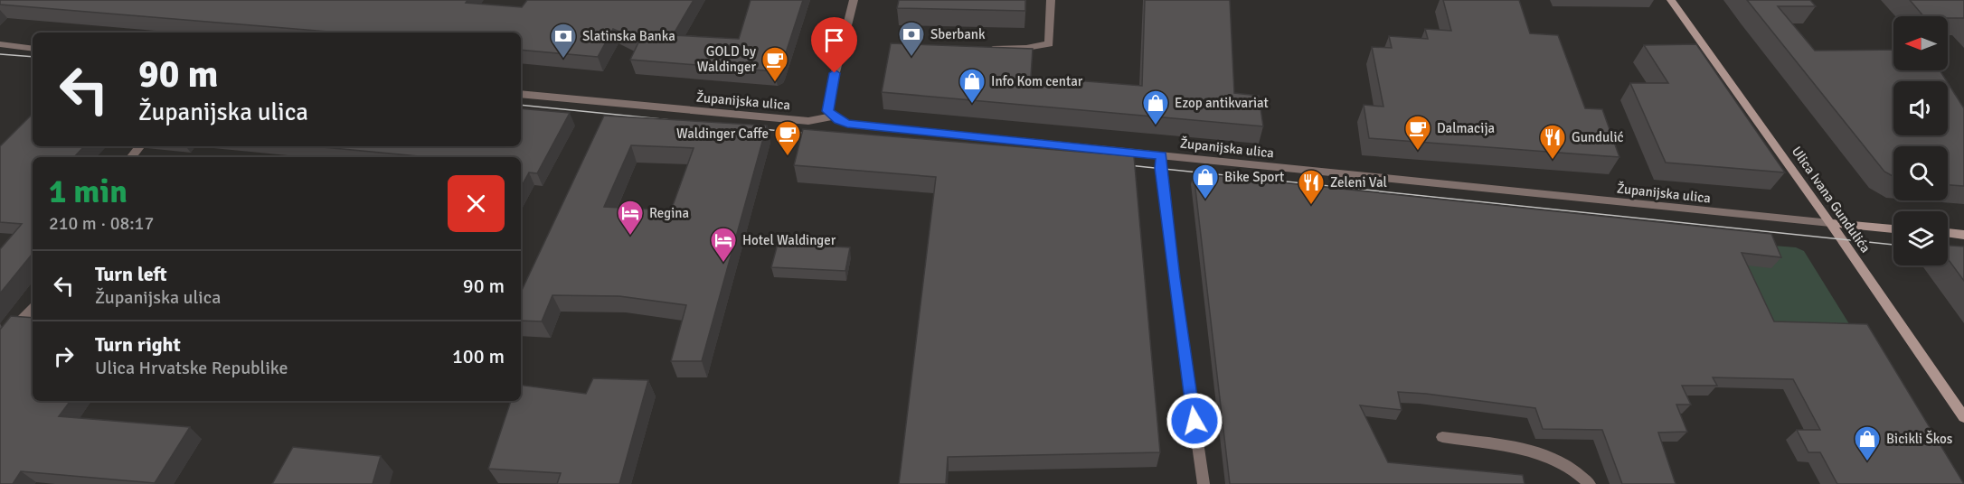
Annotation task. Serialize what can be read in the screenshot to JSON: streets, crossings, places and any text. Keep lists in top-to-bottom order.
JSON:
{
  "streets": {
    "main road": ["Županijska ulica", "Ulica Ivana Gundulića"]
  },
  "crossings": [
    ["Županijska ulica", "Ulica Ivana Gundulića"]
  ],
  "places": {
    "bank": ["Sberbank", "Slatinska Banka"],
    "cafe": ["GOLD by Waldinger", "Dalmacija", "Waldinger Caffe"],
    "shop": [
      "Info Kom centar",
      "Ezop antikvariat",
      "Bike Sport",
      "Bicikli Škos"
    ],
    "restaurant": ["Gundulić", "Zeleni Val"],
    "hotel": ["Regina", "Hotel Waldinger"]
  },
  "north": "left",
  "page": {
    "turn": ["90 m", "Županijska ulica"],
    "heading": ["1 min", "210 m · 08:17"],
    "list": [
      {
        "name": "Turn left",
        "note": "Županijska ulica",
        "value": "90 m"
      },
      {
        "name": "Turn right",
        "note": "Ulica Hrvatske Republike",
        "value": "100 m"
      }
    ]
  }
}
